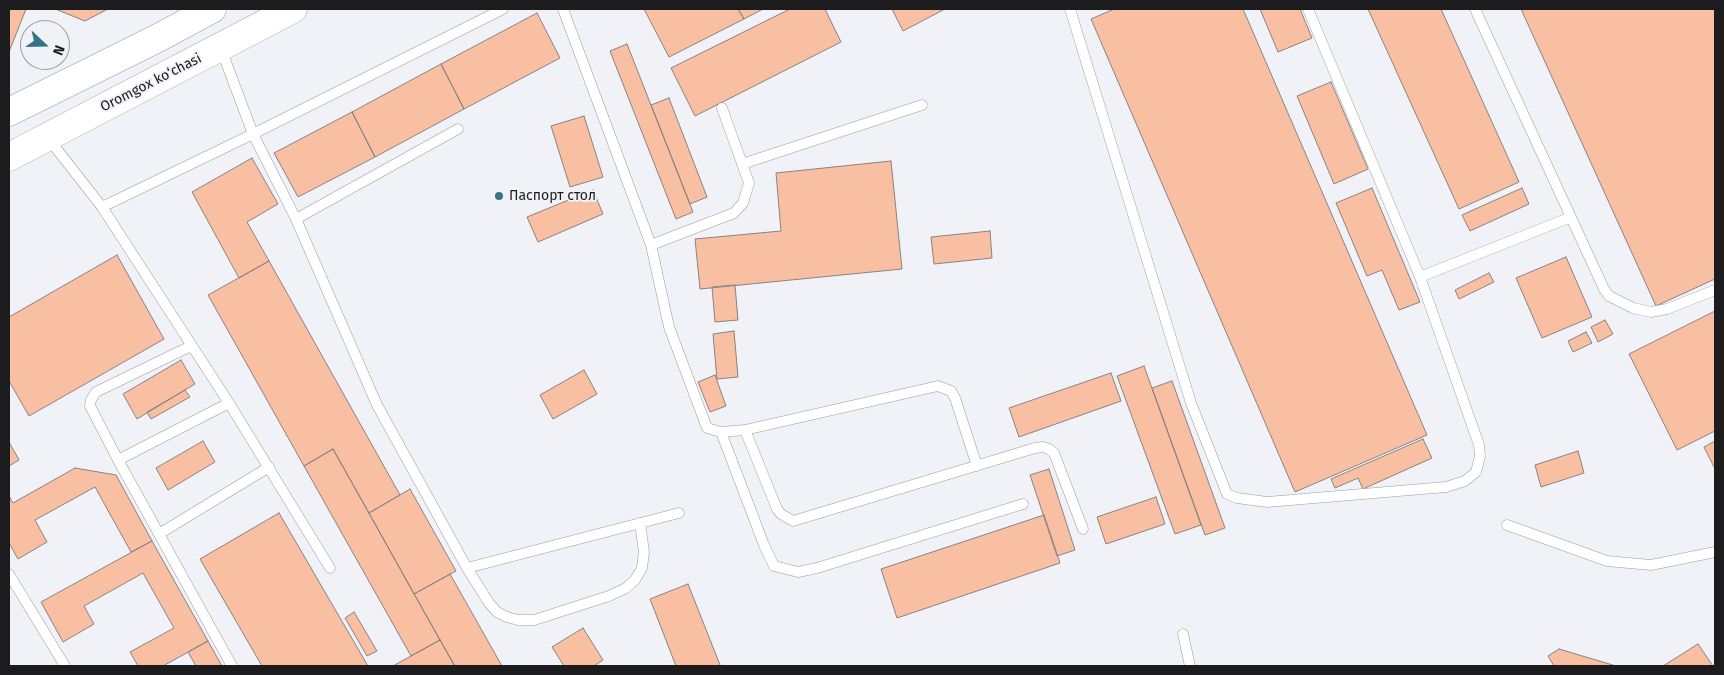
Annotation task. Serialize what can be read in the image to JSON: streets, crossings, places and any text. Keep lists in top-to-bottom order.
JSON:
{
  "streets": {
    "main road": ["Oromgox ko‘chasi"]
  },
  "places": ["Паспорт стол"],
  "north": "right"
}
